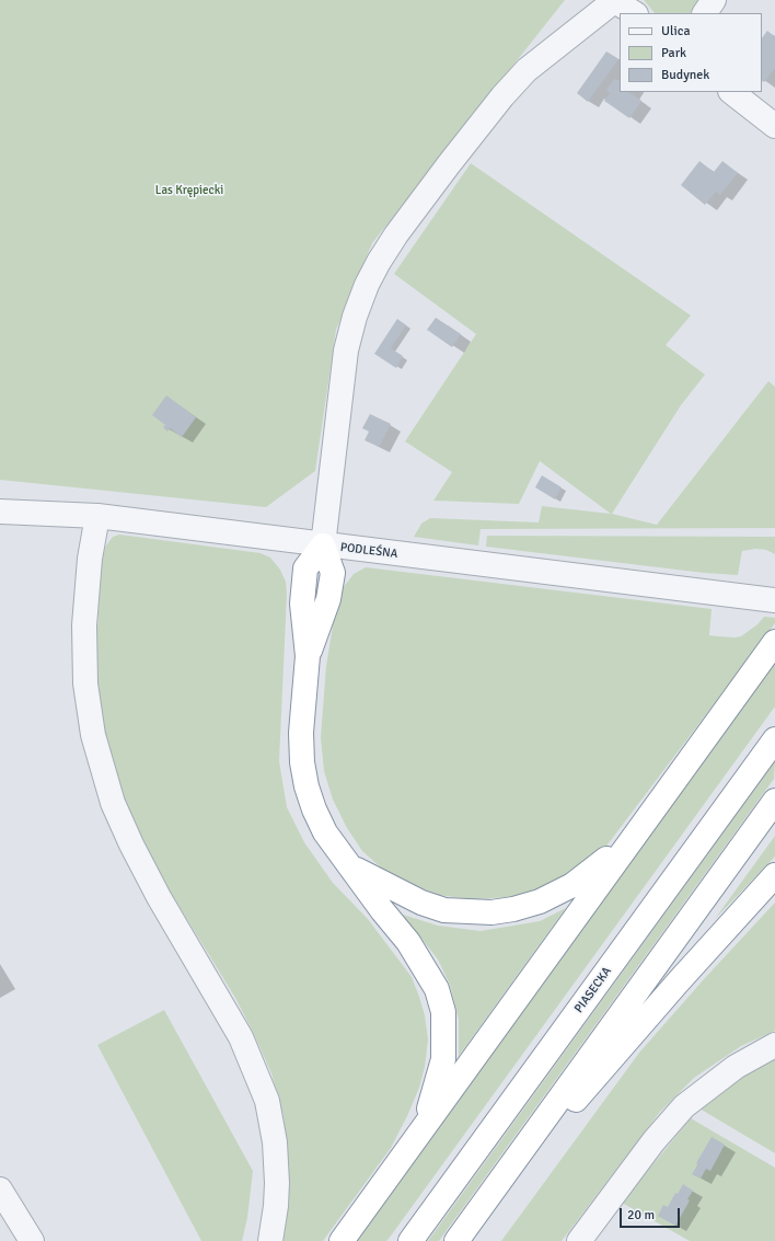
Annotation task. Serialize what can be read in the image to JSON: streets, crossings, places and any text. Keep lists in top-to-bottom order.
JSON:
{
  "streets": {
    "highway": ["PIASECKA"],
    "street": ["PODLEŚNA"]
  },
  "parks": ["Las Krępiecki"],
  "legend": ["Ulica", "Park", "Budynek"],
  "scale_bar": "20 m"
}
